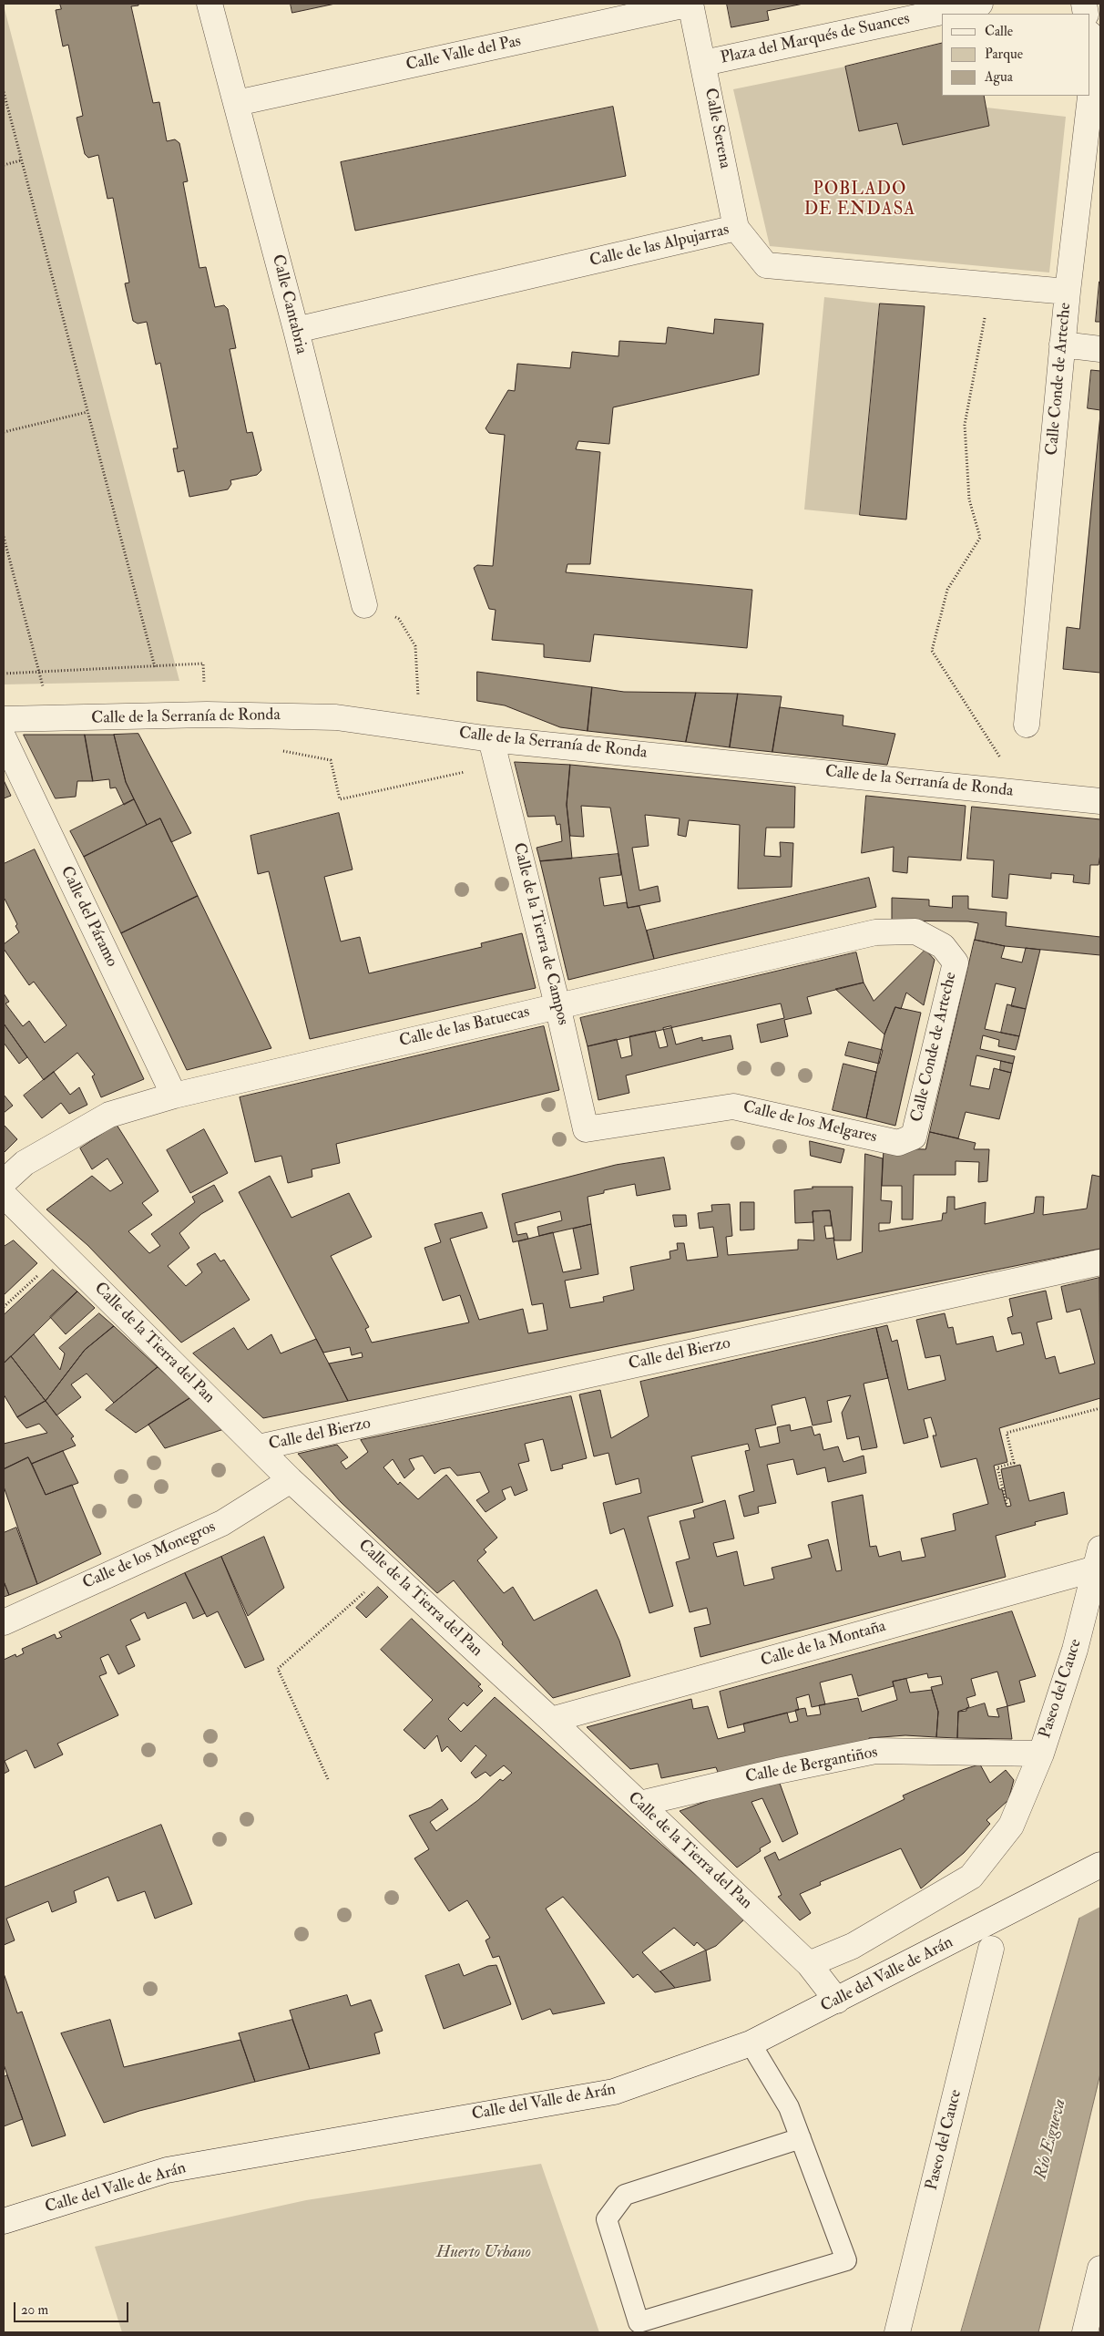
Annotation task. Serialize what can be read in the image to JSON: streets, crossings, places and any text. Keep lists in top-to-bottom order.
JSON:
{
  "streets": {
    "street": [
      "Plaza del Marqués de Suances",
      "Calle Valle del Pas",
      "Calle Serena",
      "Calle de las Alpujarras",
      "Calle Cantabria",
      "Calle Conde de Arteche",
      "Calle de la Serranía de Ronda",
      "Calle del Páramo",
      "Calle de la Tierra de Campos",
      "Calle de las Batuecas",
      "Calle de los Melgares",
      "Calle de la Tierra del Pan",
      "Calle del Bierzo",
      "Calle de los Monegros",
      "Calle de la Montaña",
      "Paseo del Cauce",
      "Calle de Bergantiños",
      "Calle del Valle de Arán"
    ]
  },
  "crossings": [
    ["Plaza del Marqués de Suances", "Calle Serena"],
    ["Calle Valle del Pas", "Calle Serena"],
    ["Calle Valle del Pas", "Calle Cantabria"],
    ["Calle Serena", "Calle de las Alpujarras"],
    ["Calle de las Alpujarras", "Calle Cantabria"],
    ["Calle de las Alpujarras", "Calle Conde de Arteche"],
    ["Calle Conde de Arteche", "Calle de las Batuecas"],
    ["Calle Conde de Arteche", "Calle de los Melgares"],
    ["Calle de la Serranía de Ronda", "Calle de la Tierra de Campos"],
    ["Calle del Páramo", "Calle de las Batuecas"],
    ["Calle de la Tierra de Campos", "Calle de las Batuecas"],
    ["Calle de la Tierra de Campos", "Calle de los Melgares"],
    ["Calle de la Tierra del Pan", "Calle del Bierzo"],
    ["Calle de la Tierra del Pan", "Calle de los Monegros"],
    ["Calle de la Tierra del Pan", "Calle de la Montaña"],
    ["Calle de la Tierra del Pan", "Paseo del Cauce"],
    ["Calle de la Tierra del Pan", "Calle de Bergantiños"],
    ["Calle de la Tierra del Pan", "Calle del Valle de Arán"],
    ["Calle de la Montaña", "Paseo del Cauce"],
    ["Paseo del Cauce", "Calle de Bergantiños"]
  ],
  "districts": ["POBLADO DE ENDASA"],
  "water": ["Río Esgueva"],
  "parks": ["Huerto Urbano"],
  "legend": ["Calle", "Parque", "Agua"],
  "scale_bar": "20 m"
}
